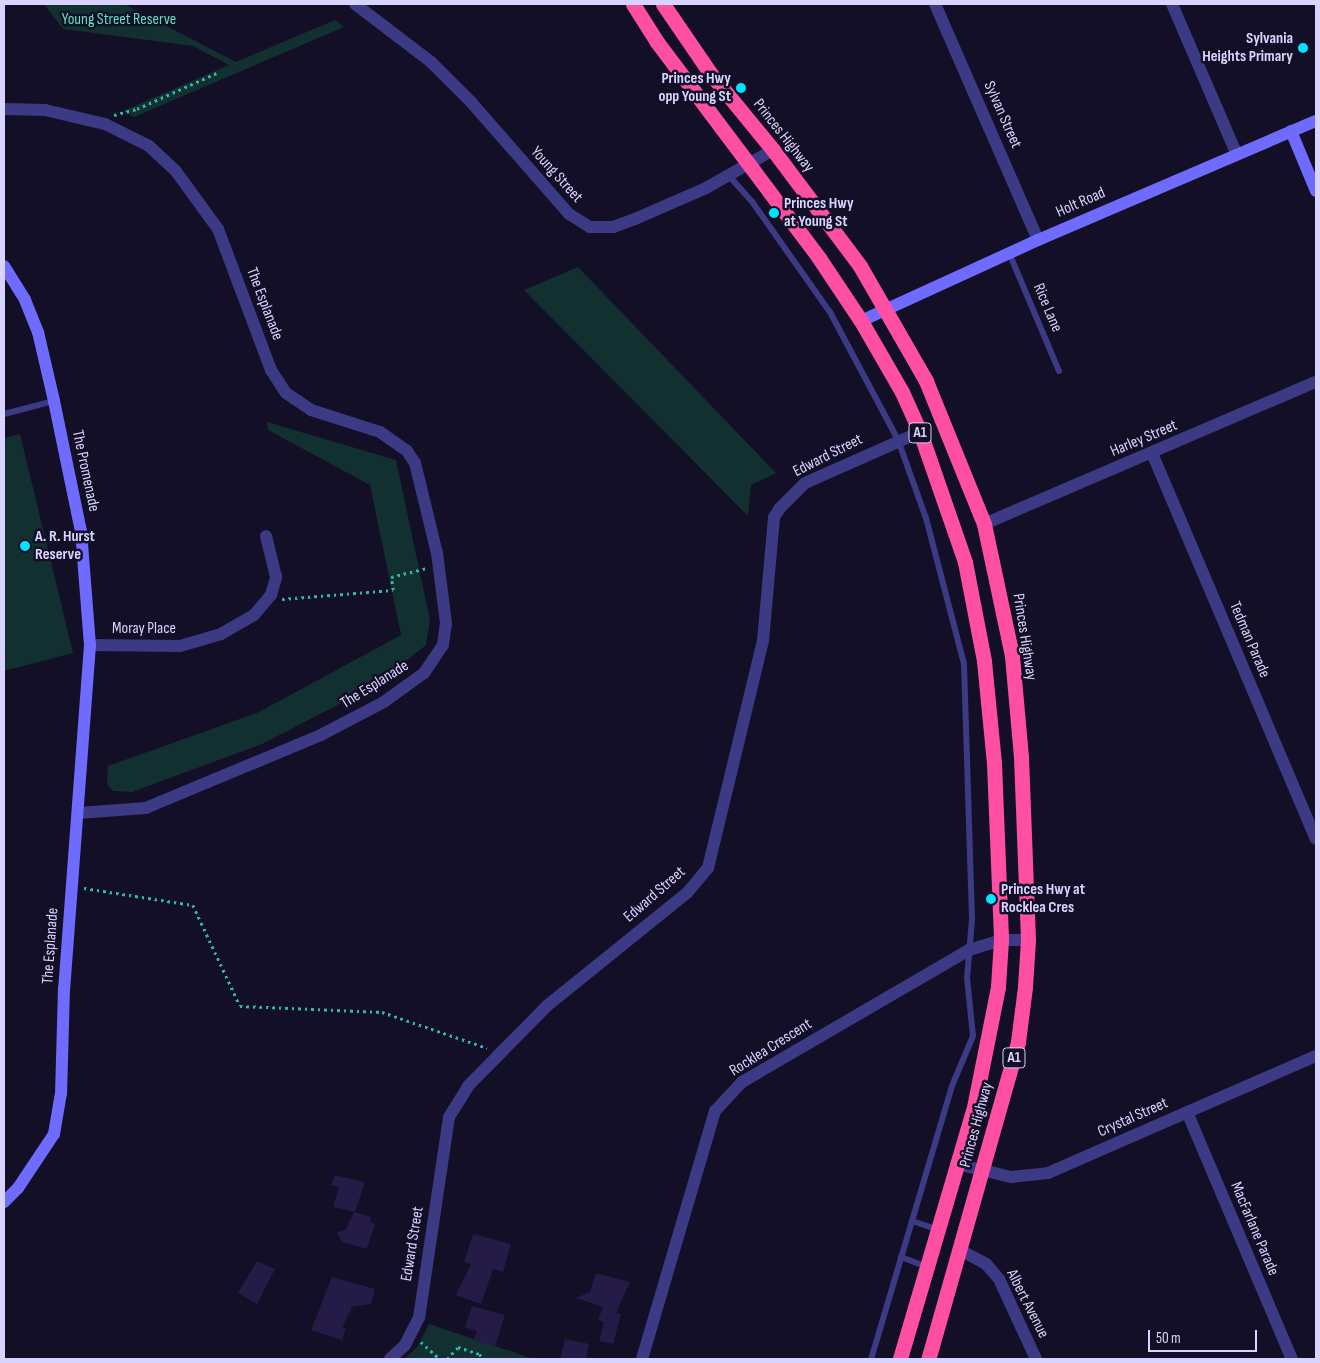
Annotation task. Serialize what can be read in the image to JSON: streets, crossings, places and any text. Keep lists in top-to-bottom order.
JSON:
{
  "streets": {
    "highway": ["Princes Highway", "A1"],
    "street": [
      "Sylvan Street",
      "Young Street",
      "Holt Road",
      "The Esplanade",
      "Harley Street",
      "Edward Street",
      "The Promenade",
      "Moray Place",
      "Tedman Parade",
      "Rocklea Crescent",
      "Crystal Street",
      "MacFarlane Parade",
      "Albert Avenue"
    ],
    "lane": ["Rice Lane"]
  },
  "crossings": [
    ["Sylvan Street", "Holt Road"],
    ["Princes Highway", "Young Street"],
    ["Princes Highway", "Holt Road"],
    ["Princes Highway", "Harley Street"],
    ["Princes Highway", "Edward Street"],
    ["Princes Highway", "Rocklea Crescent"],
    ["Princes Highway", "Crystal Street"],
    ["Princes Highway", "Albert Avenue"],
    ["Holt Road", "Rice Lane"],
    ["The Esplanade", "The Promenade"],
    ["Harley Street", "Tedman Parade"],
    ["The Promenade", "Moray Place"],
    ["Crystal Street", "MacFarlane Parade"]
  ],
  "parks": ["Young Street Reserve"],
  "places": [
    "Sylvania Heights Primary",
    "Princes Hwy opp Young St",
    "Princes Hwy at Young St",
    "A. R. Hurst Reserve",
    "Princes Hwy at Rocklea Cres"
  ],
  "scale_bar": "50 m"
}
